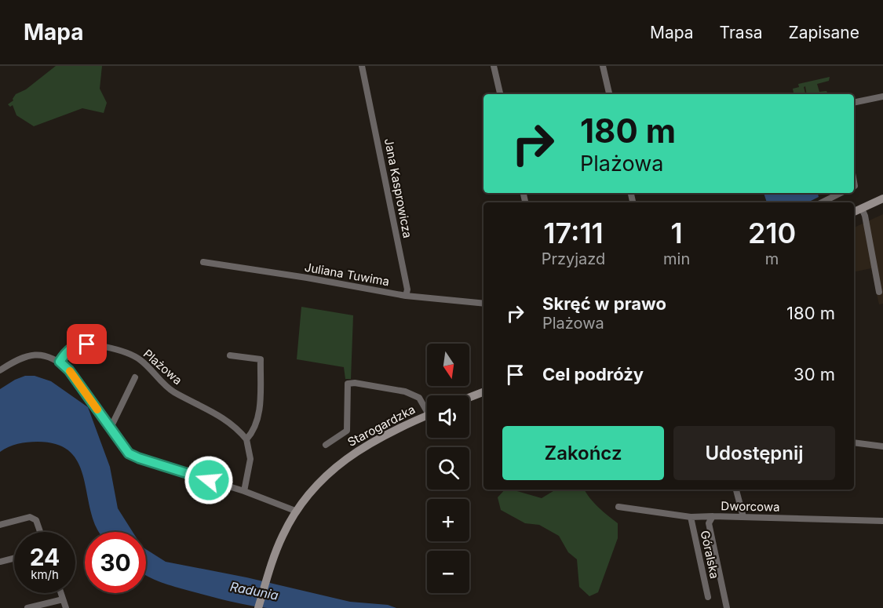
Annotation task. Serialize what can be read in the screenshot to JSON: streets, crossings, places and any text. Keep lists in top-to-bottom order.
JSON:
{
  "streets": {
    "main road": ["Starogardzka"],
    "street": [
      "Jana Kasprowicza",
      "Juliana Tuwima",
      "Plażowa",
      "Dworcowa",
      "Góralska"
    ]
  },
  "crossings": [
    ["Jana Kasprowicza", "Juliana Tuwima"],
    ["Dworcowa", "Góralska"]
  ],
  "water": ["Radunia"],
  "north": "bottom",
  "page": {
    "header": "Mapa",
    "nav": ["Mapa", "Trasa", "Zapisane"],
    "turn": ["180 m", "Plażowa"],
    "eta": [
      "17:11",
      "Przyjazd",
      "1",
      "min",
      "210",
      "m"
    ],
    "list": [
      {
        "name": "Skręć w prawo",
        "note": "Plażowa",
        "value": "180 m"
      },
      {
        "name": "Cel podróży",
        "value": "30 m"
      }
    ],
    "map_buttons": ["+", "−"],
    "buttons": ["Zakończ", "Udostępnij"],
    "speed": "24 km/h",
    "limit": "30"
  }
}
